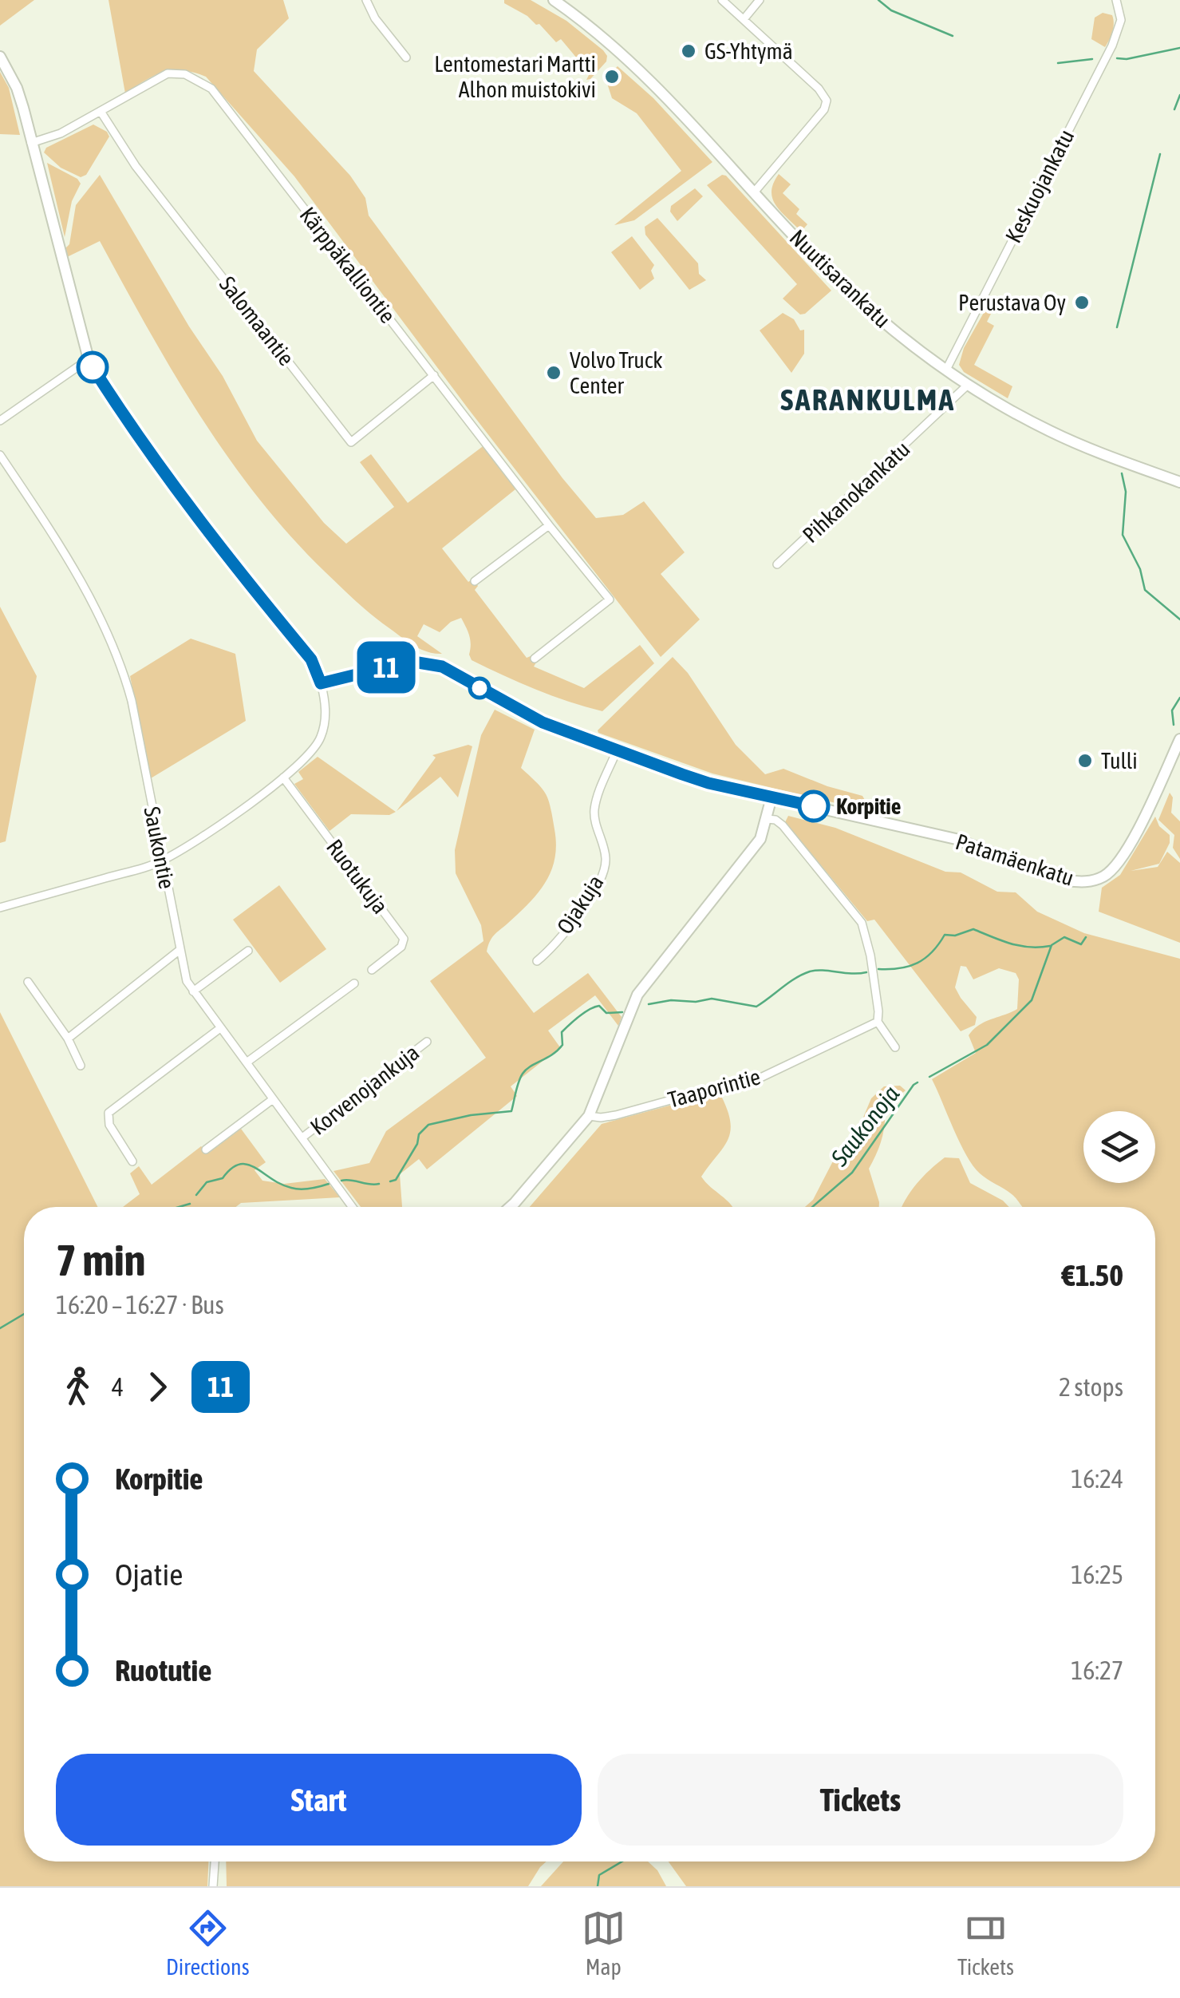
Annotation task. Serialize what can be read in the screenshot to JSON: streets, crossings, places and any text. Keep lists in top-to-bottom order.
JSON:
{
  "streets": {
    "street": [
      "Keskuojankatu",
      "Kärppäkalliontie",
      "Nuutisarankatu",
      "Salomaantie",
      "Pihkanokankatu",
      "Saukontie",
      "Patamäenkatu",
      "Ruotukuja",
      "Ojakuja",
      "Taaporintie",
      "Korvenojankuja"
    ]
  },
  "crossings": [
    ["Keskuojankatu", "Nuutisarankatu"],
    ["Kärppäkalliontie", "Salomaantie"],
    ["Nuutisarankatu", "Pihkanokankatu"],
    ["Saukontie", "Korvenojankuja"]
  ],
  "districts": ["SARANKULMA"],
  "water": ["Saukonoja"],
  "places": [
    "GS-Yhtymä",
    "Lentomestari Martti Alhon muistokivi",
    "Perustava Oy",
    "Volvo Truck Center",
    "Tulli",
    "Korpitie"
  ],
  "lines": ["bus line 11"],
  "page": {
    "on_map": "11",
    "heading": ["7 min", "16:20 – 16:27 · Bus", "€1.50"],
    "legs": ["4", "11", "2 stops"],
    "list": [
      {
        "name": "Korpitie",
        "value": "16:24"
      },
      {
        "name": "Ojatie",
        "value": "16:25"
      },
      {
        "name": "Ruotutie",
        "value": "16:27"
      }
    ],
    "buttons": ["Start", "Tickets"],
    "tabs": ["Directions", "Map", "Tickets"]
  }
}
